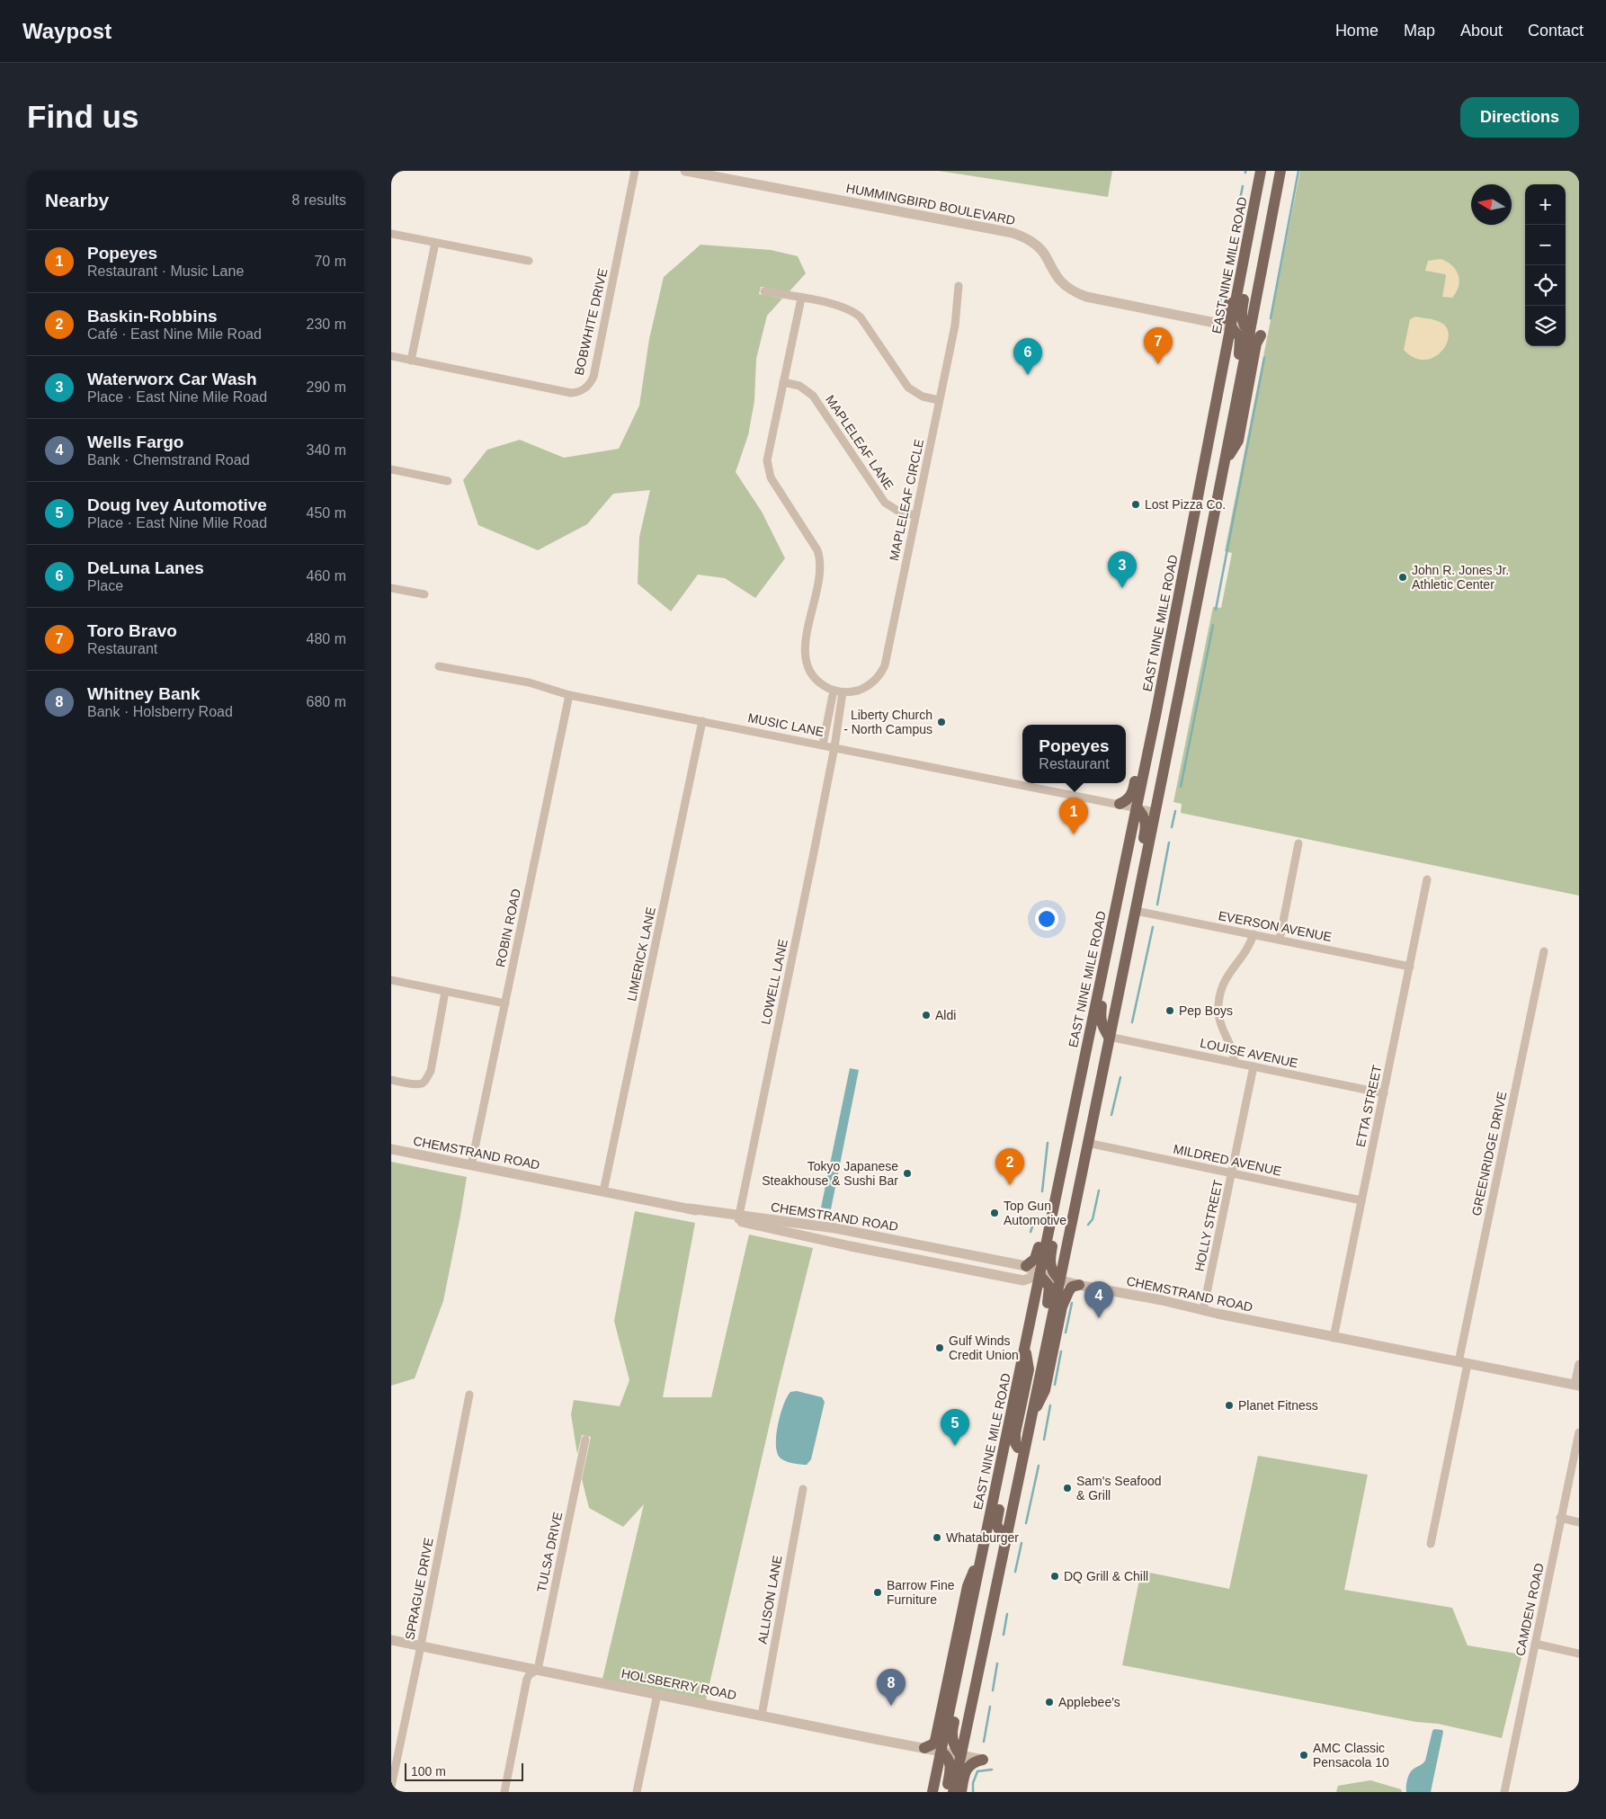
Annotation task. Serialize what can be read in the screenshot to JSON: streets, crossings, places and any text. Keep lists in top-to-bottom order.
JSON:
{
  "streets": {
    "main road": ["EAST NINE MILE ROAD"],
    "street": [
      "HUMMINGBIRD BOULEVARD",
      "BOBWHITE DRIVE",
      "MAPLELEAF LANE",
      "MAPLELEAF CIRCLE",
      "MUSIC LANE",
      "EVERSON AVENUE",
      "ROBIN ROAD",
      "LIMERICK LANE",
      "LOWELL LANE",
      "LOUISE AVENUE",
      "ETTA STREET",
      "CHEMSTRAND ROAD",
      "GREENRIDGE DRIVE",
      "MILDRED AVENUE",
      "HOLLY STREET",
      "TULSA DRIVE",
      "SPRAGUE DRIVE",
      "ALLISON LANE",
      "CAMDEN ROAD",
      "HOLSBERRY ROAD"
    ]
  },
  "crossings": [
    ["HUMMINGBIRD BOULEVARD", "EAST NINE MILE ROAD"],
    ["EAST NINE MILE ROAD", "MUSIC LANE"],
    ["EAST NINE MILE ROAD", "CHEMSTRAND ROAD"],
    ["EAST NINE MILE ROAD", "HOLSBERRY ROAD"],
    ["MAPLELEAF LANE", "MAPLELEAF CIRCLE"],
    ["MUSIC LANE", "ROBIN ROAD"],
    ["MUSIC LANE", "LIMERICK LANE"],
    ["MUSIC LANE", "LOWELL LANE"],
    ["EVERSON AVENUE", "ETTA STREET"],
    ["ROBIN ROAD", "CHEMSTRAND ROAD"],
    ["LIMERICK LANE", "CHEMSTRAND ROAD"],
    ["LOWELL LANE", "CHEMSTRAND ROAD"],
    ["LOUISE AVENUE", "ETTA STREET"],
    ["LOUISE AVENUE", "HOLLY STREET"],
    ["ETTA STREET", "CHEMSTRAND ROAD"],
    ["ETTA STREET", "MILDRED AVENUE"],
    ["CHEMSTRAND ROAD", "GREENRIDGE DRIVE"],
    ["CHEMSTRAND ROAD", "HOLLY STREET"],
    ["MILDRED AVENUE", "HOLLY STREET"],
    ["TULSA DRIVE", "HOLSBERRY ROAD"],
    ["SPRAGUE DRIVE", "HOLSBERRY ROAD"],
    ["ALLISON LANE", "HOLSBERRY ROAD"]
  ],
  "places": [
    "Lost Pizza Co.",
    "John R. Jones Jr. Athletic Center",
    "Liberty Church - North Campus",
    "Pep Boys",
    "Aldi",
    "Tokyo Japanese Steakhouse & Sushi Bar",
    "Top Gun Automotive",
    "Gulf Winds Credit Union",
    "Planet Fitness",
    "Sam's Seafood & Grill",
    "Whataburger",
    "DQ Grill & Chill",
    "Barrow Fine Furniture",
    "Applebee's",
    "AMC Classic Pensacola 10"
  ],
  "scale_bar": "100 m",
  "north": "left",
  "page": {
    "header": "Waypost",
    "nav": [
      "Home",
      "Map",
      "About",
      "Contact"
    ],
    "buttons": "Directions",
    "title": "Find us",
    "heading": ["Nearby", "8 results"],
    "map_buttons": ["+", "−"],
    "list": [
      {
        "mark": "1",
        "name": "Popeyes",
        "note": "Restaurant · Music Lane",
        "value": "70 m"
      },
      {
        "mark": "2",
        "name": "Baskin-Robbins",
        "note": "Café · East Nine Mile Road",
        "value": "230 m"
      },
      {
        "mark": "3",
        "name": "Waterworx Car Wash",
        "note": "Place · East Nine Mile Road",
        "value": "290 m"
      },
      {
        "mark": "4",
        "name": "Wells Fargo",
        "note": "Bank · Chemstrand Road",
        "value": "340 m"
      },
      {
        "mark": "5",
        "name": "Doug Ivey Automotive",
        "note": "Place · East Nine Mile Road",
        "value": "450 m"
      },
      {
        "mark": "6",
        "name": "DeLuna Lanes",
        "note": "Place",
        "value": "460 m"
      },
      {
        "mark": "7",
        "name": "Toro Bravo",
        "note": "Restaurant",
        "value": "480 m"
      },
      {
        "mark": "8",
        "name": "Whitney Bank",
        "note": "Bank · Holsberry Road",
        "value": "680 m"
      }
    ],
    "pins": [
      "7",
      "6",
      "3",
      "1",
      "2",
      "4",
      "5",
      "8"
    ],
    "popup": ["Popeyes", "Restaurant"],
    "scale": "100 m"
  }
}
